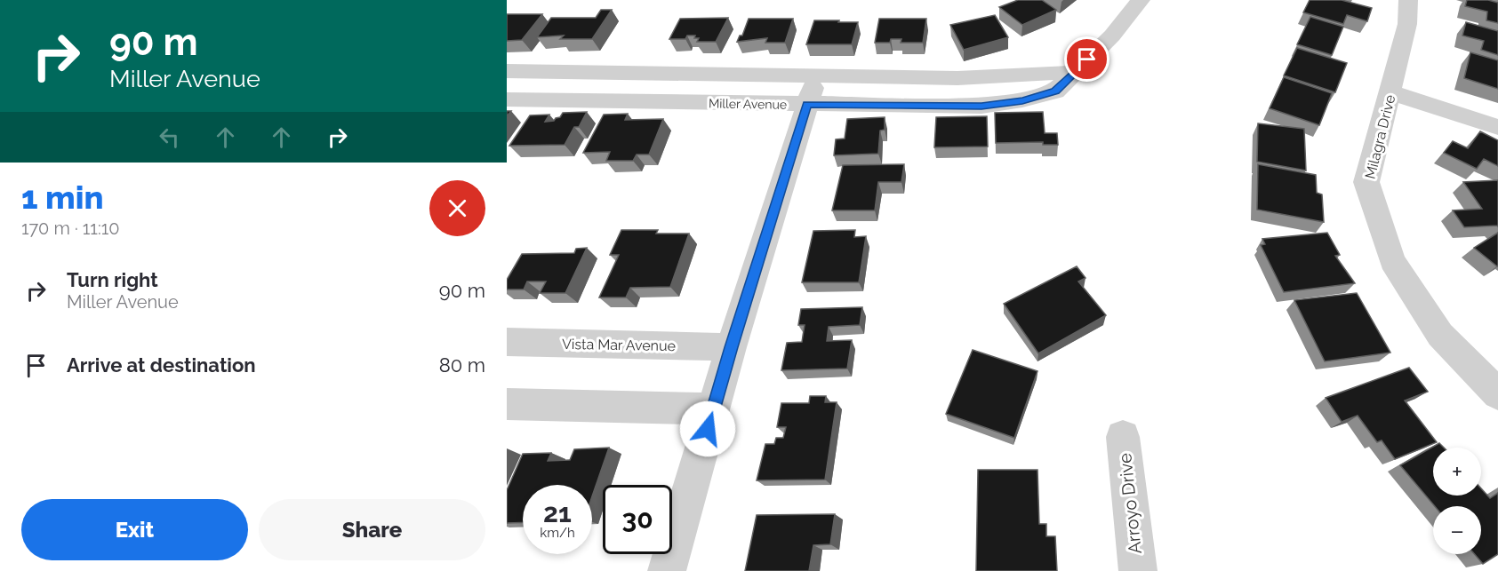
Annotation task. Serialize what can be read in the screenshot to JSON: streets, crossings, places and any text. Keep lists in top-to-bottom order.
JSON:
{
  "streets": {
    "street": [
      "Miller Avenue",
      "Milagra Drive",
      "Vista Mar Avenue",
      "Arroyo Drive"
    ]
  },
  "page": {
    "turn": ["90 m", "Miller Avenue"],
    "heading": ["1 min", "170 m · 11:10"],
    "list": [
      {
        "name": "Turn right",
        "note": "Miller Avenue",
        "value": "90 m"
      },
      {
        "name": "Arrive at destination",
        "value": "80 m"
      }
    ],
    "map_buttons": ["+", "−"],
    "speed": "21 km/h",
    "limit": "30",
    "buttons": ["Exit", "Share"]
  }
}
